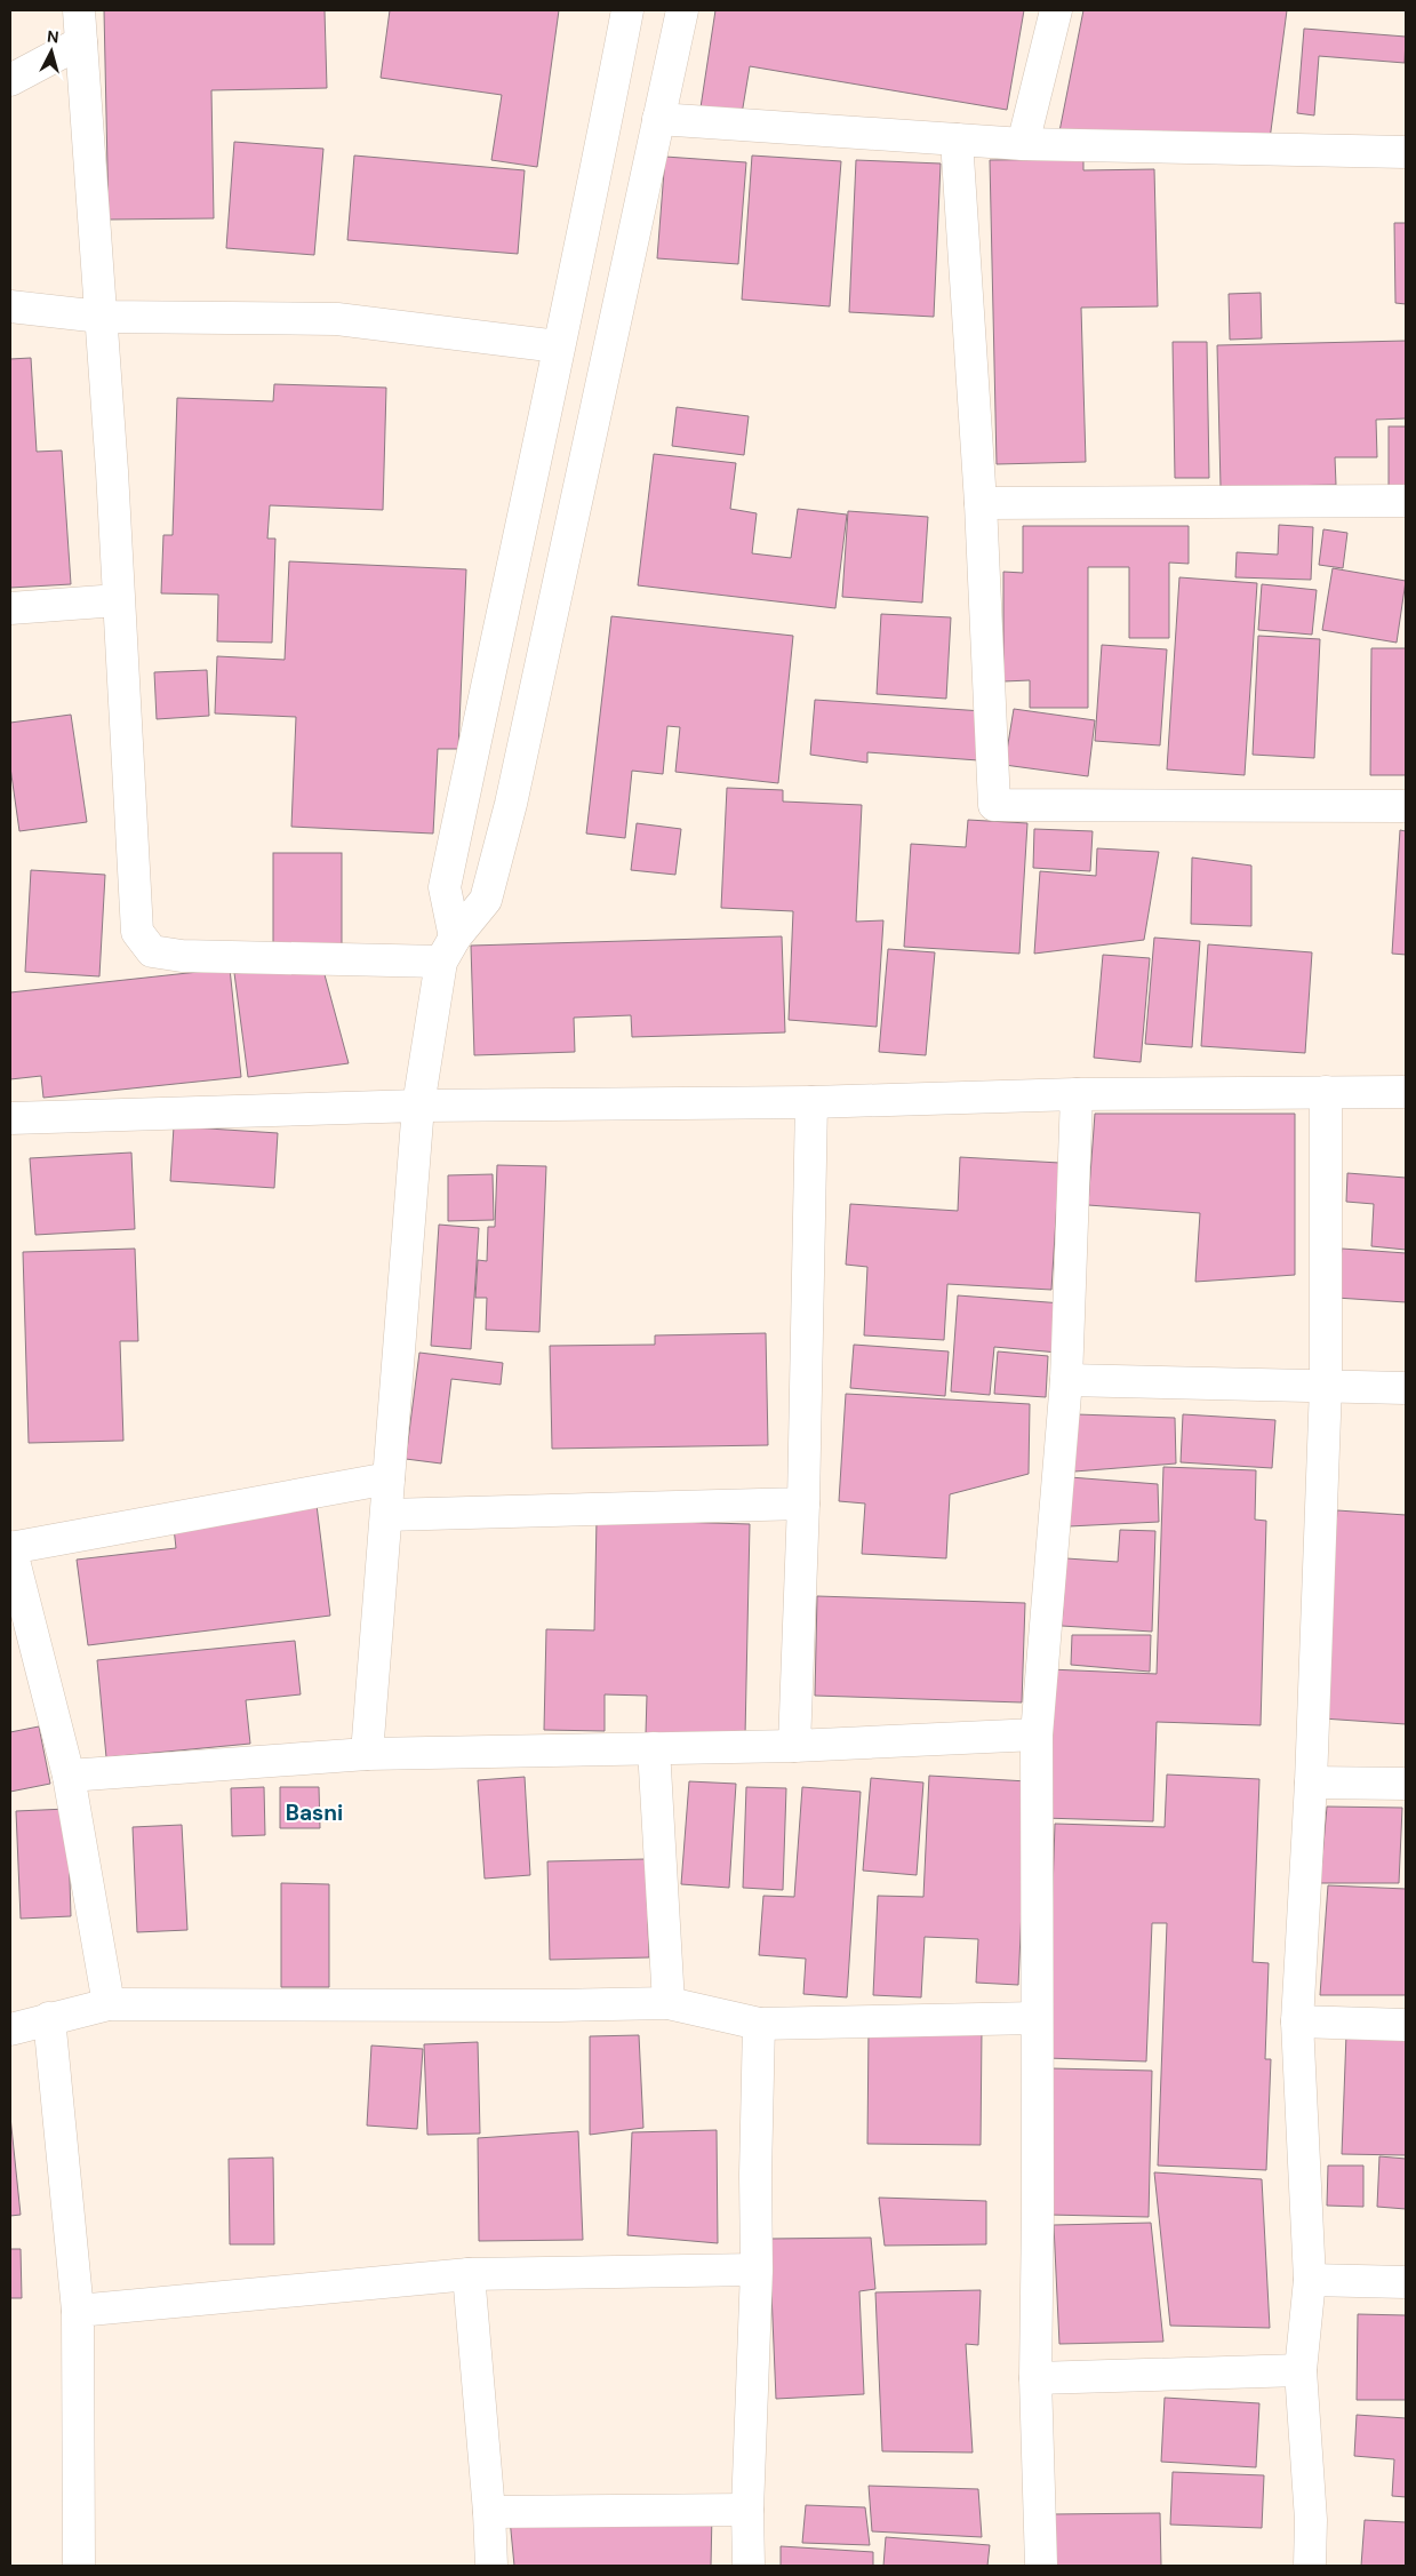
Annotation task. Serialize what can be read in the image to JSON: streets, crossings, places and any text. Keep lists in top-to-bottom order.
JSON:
{
  "districts": ["Basni"],
  "north": "top"
}
